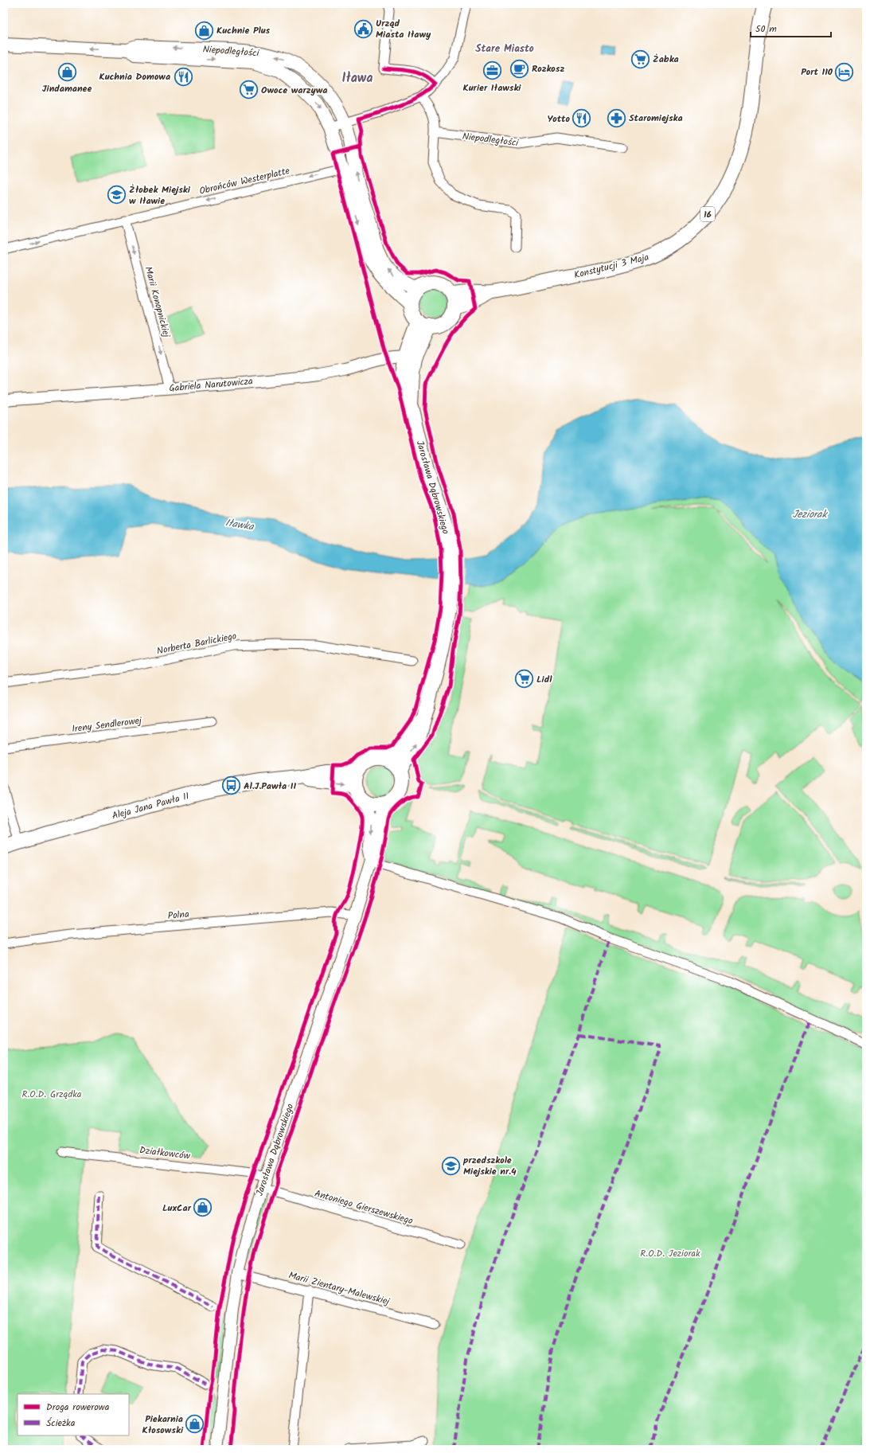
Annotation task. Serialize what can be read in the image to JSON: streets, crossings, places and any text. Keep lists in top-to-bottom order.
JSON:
{
  "streets": {
    "main road": [
      "Niepodległości",
      "16",
      "Konstytucji 3 Maja",
      "Jarosława Dąbrowskiego",
      "Aleja Jana Pawła II"
    ],
    "street": [
      "Obrońców Westerplatte",
      "Marii Konopnickiej",
      "Gabriela Narutowicza",
      "Norberta Barlickiego",
      "Ireny Sendlerowej",
      "Polna",
      "Działkowców",
      "Antoniego Gierszewskiego",
      "Marii Zientary-Malewskiej"
    ]
  },
  "crossings": [
    ["Niepodległości", "Obrońców Westerplatte"],
    ["Niepodległości", "Konstytucji 3 Maja"],
    ["Niepodległości", "Jarosława Dąbrowskiego"],
    ["Obrońców Westerplatte", "Marii Konopnickiej"],
    ["Konstytucji 3 Maja", "Jarosława Dąbrowskiego"],
    ["Marii Konopnickiej", "Gabriela Narutowicza"],
    ["Gabriela Narutowicza", "Jarosława Dąbrowskiego"],
    ["Jarosława Dąbrowskiego", "Aleja Jana Pawła II"],
    ["Jarosława Dąbrowskiego", "Polna"],
    ["Jarosława Dąbrowskiego", "Działkowców"],
    ["Jarosława Dąbrowskiego", "Antoniego Gierszewskiego"],
    ["Jarosława Dąbrowskiego", "Marii Zientary-Malewskiej"],
    ["Działkowców", "Antoniego Gierszewskiego"]
  ],
  "one_way": ["Marii Konopnickiej"],
  "districts": ["Stare Miasto", "Iława"],
  "water": ["Jeziorak", "Iławka"],
  "parks": ["R.O.D. Grządka", "R.O.D. Jeziorak"],
  "places": {
    "public building": ["Urząd Miasta Iławy"],
    "shop": [
      "Kuchnie Plus",
      "Jindamanee",
      "LuxCar",
      "Piekarnia Kłosowski"
    ],
    "supermarket": ["Żabka", "Owoce warzywa", "Lidl"],
    "cafe": ["Rozkosz"],
    "office": ["Kurier Iławski"],
    "hotel": ["Port 110"],
    "restaurant": ["Kuchnia Domowa", "Yotto"],
    "pharmacy": ["Staromiejska"],
    "school or university": ["Żłobek Miejski w Iławie", "przedszkole Miejskie nr.4"],
    "bus stop": ["Al.J.Pawła II"]
  },
  "legend": ["Droga rowerowa", "Ścieżka"],
  "scale_bar": "50 m"
}
